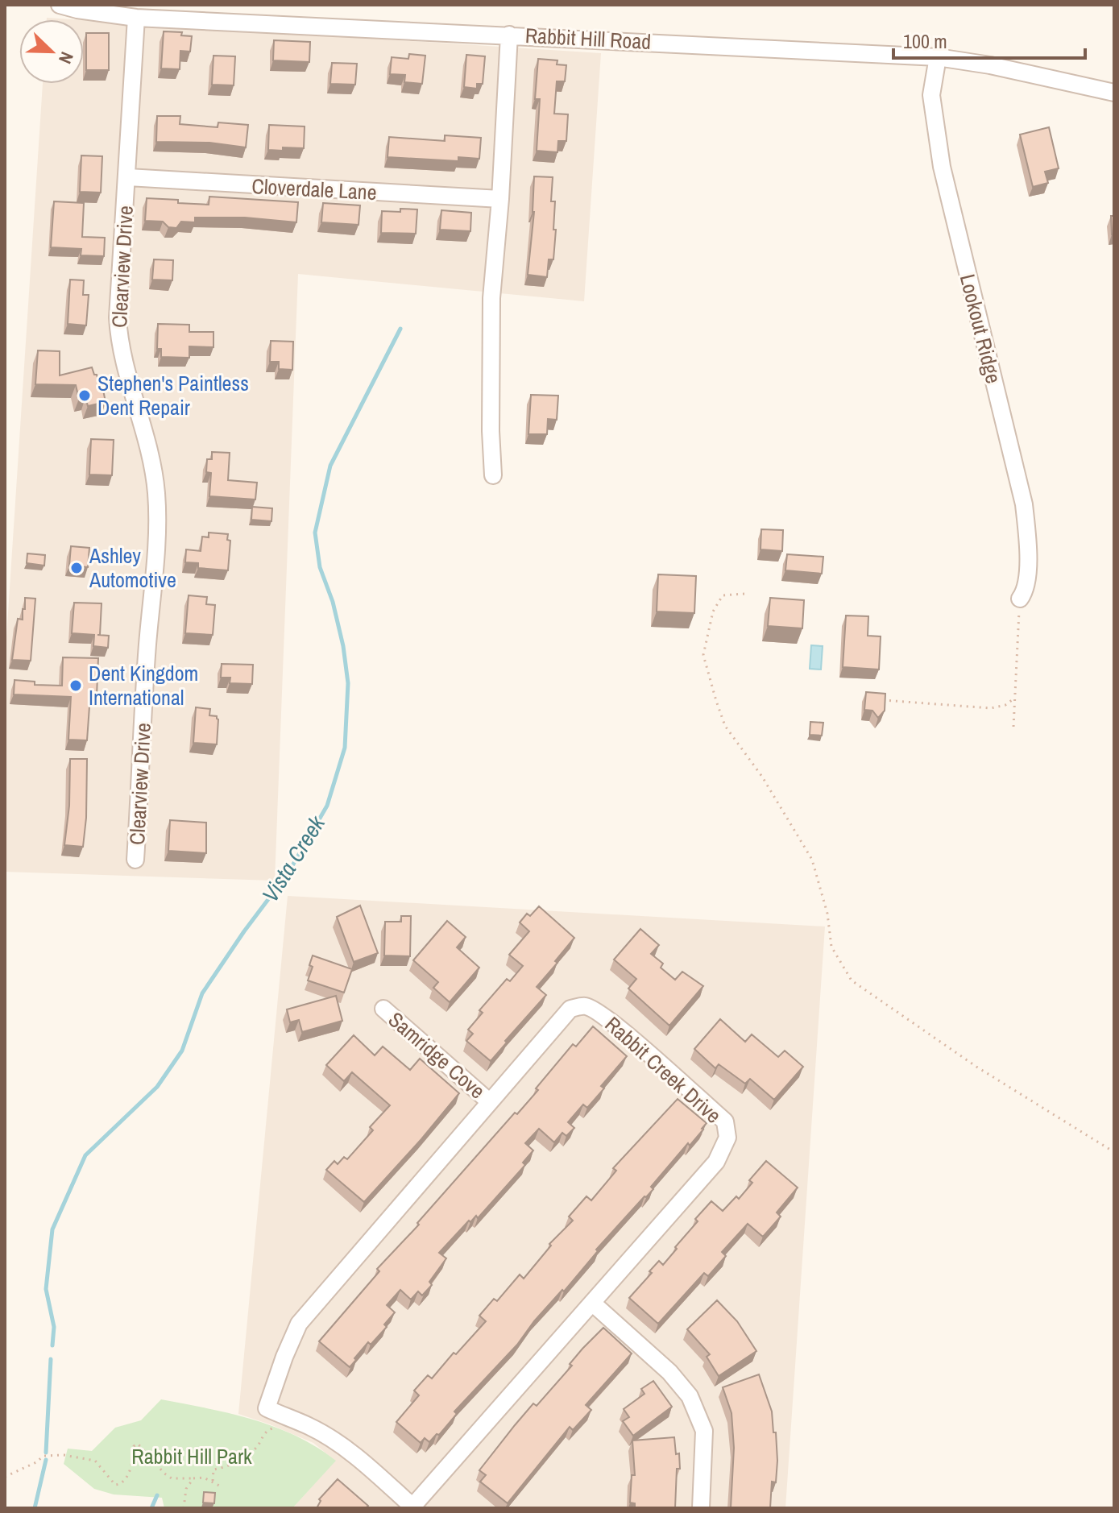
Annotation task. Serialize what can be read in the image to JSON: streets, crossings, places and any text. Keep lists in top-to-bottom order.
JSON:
{
  "streets": {
    "street": [
      "Rabbit Hill Road",
      "Cloverdale Lane",
      "Clearview Drive",
      "Lookout Ridge",
      "Samridge Cove",
      "Rabbit Creek Drive"
    ]
  },
  "crossings": [
    ["Rabbit Hill Road", "Clearview Drive"],
    ["Rabbit Hill Road", "Lookout Ridge"],
    ["Cloverdale Lane", "Clearview Drive"],
    ["Samridge Cove", "Rabbit Creek Drive"]
  ],
  "water": ["Vista Creek"],
  "parks": ["Rabbit Hill Park"],
  "places": ["Stephen's Paintless Dent Repair", "Ashley Automotive", "Dent Kingdom International"],
  "scale_bar": "100 m",
  "north": "bottom right"
}
